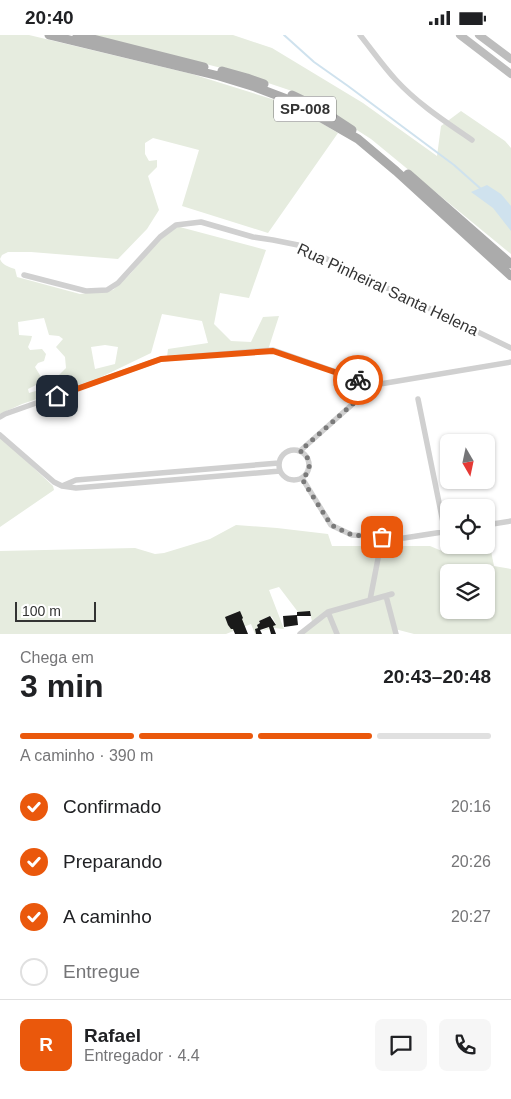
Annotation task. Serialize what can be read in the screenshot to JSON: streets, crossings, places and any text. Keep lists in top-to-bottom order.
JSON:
{
  "streets": {
    "main road": ["SP-008"],
    "street": ["Rua Pinheiral Santa Helena"]
  },
  "scale_bar": "100 m",
  "north": "bottom",
  "page": {
    "status": "20:40",
    "scale": "100 m",
    "heading": ["3 min", "Chega em", "20:43–20:48"],
    "panel": ["Rafael", "Entregador · 4.4"],
    "bar": "A caminho · 390 m",
    "list": [
      ["Confirmado", "20:16"],
      ["Preparando", "20:26"],
      ["A caminho", "20:27"],
      "Entregue"
    ],
    "round": "R"
  }
}
